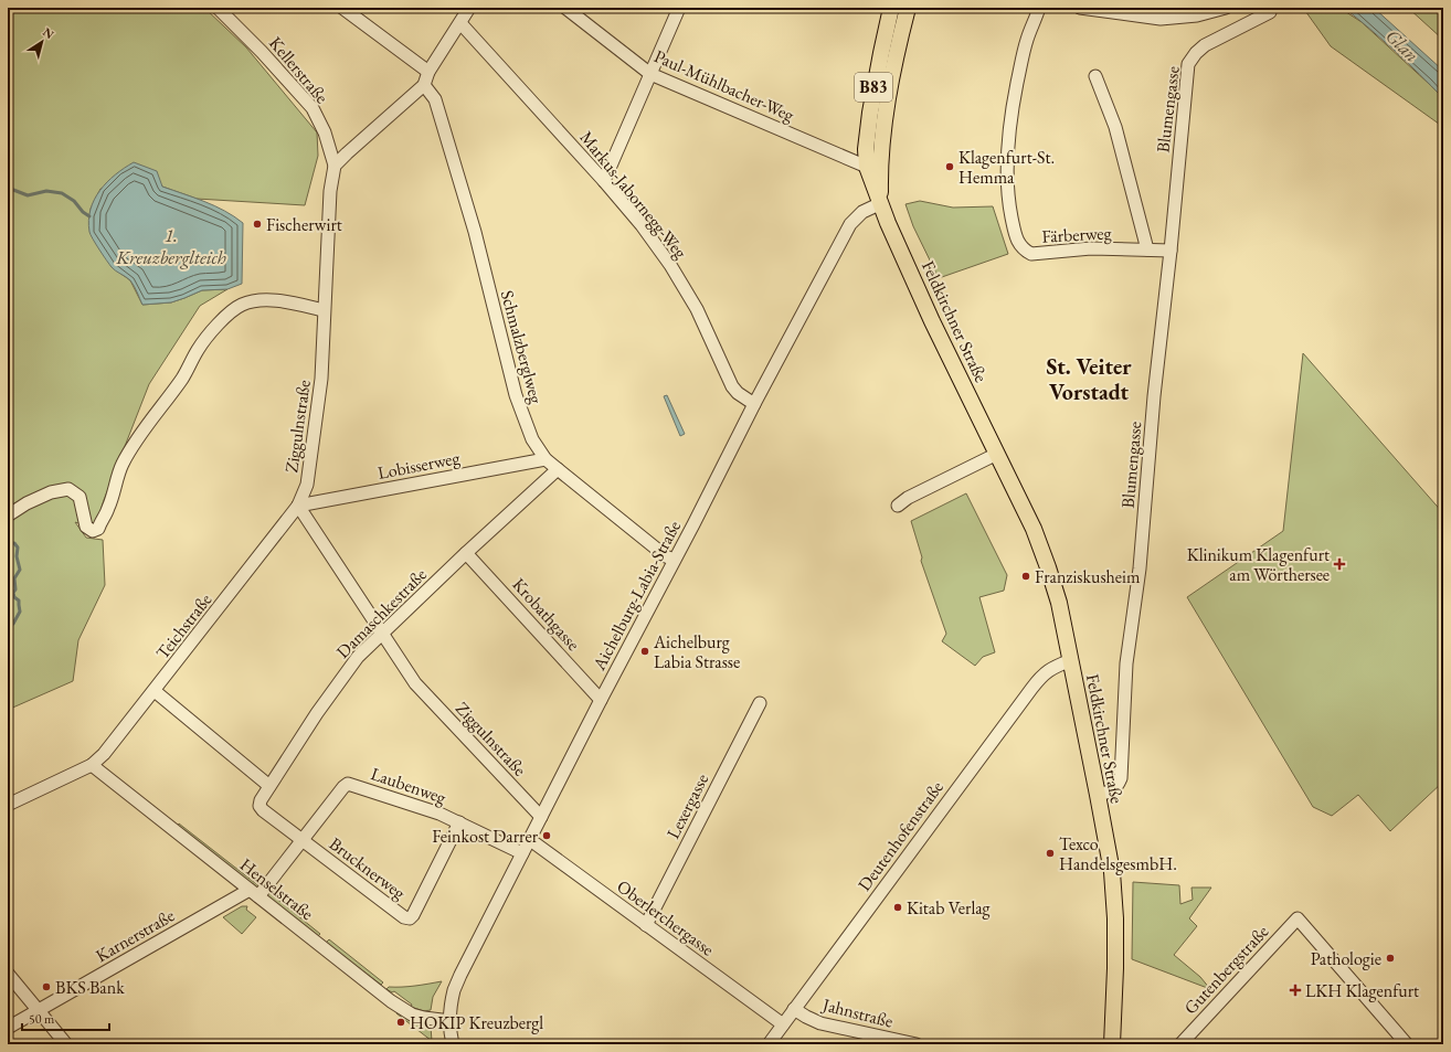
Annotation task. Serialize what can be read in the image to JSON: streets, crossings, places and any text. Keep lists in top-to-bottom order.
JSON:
{
  "streets": {
    "main road": ["B83", "Feldkirchner Straße"],
    "street": [
      "Kellerstraße",
      "Paul-Mühlbacher-Weg",
      "Blumengasse",
      "Markus-Jabornegg-Weg",
      "Färberweg",
      "Schmalzberglweg",
      "Ziggulnstraße",
      "Lobisserweg",
      "Aichelburg-Labia-Straße",
      "Damaschkestraße",
      "Krobathgasse",
      "Teichstraße",
      "Laubenweg",
      "Lexergasse",
      "Deutenhofenstraße",
      "Brucknerweg",
      "Henselstraße",
      "Oberlerchergasse",
      "Karnerstraße",
      "Gutenbergstraße",
      "Jahnstraße"
    ]
  },
  "crossings": [
    ["Kellerstraße", "Ziggulnstraße"],
    ["Paul-Mühlbacher-Weg", "Feldkirchner Straße"],
    ["Blumengasse", "Färberweg"],
    ["Blumengasse", "Feldkirchner Straße"],
    ["Markus-Jabornegg-Weg", "Aichelburg-Labia-Straße"],
    ["Feldkirchner Straße", "Aichelburg-Labia-Straße"],
    ["Feldkirchner Straße", "Deutenhofenstraße"],
    ["Schmalzberglweg", "Lobisserweg"],
    ["Schmalzberglweg", "Aichelburg-Labia-Straße"],
    ["Schmalzberglweg", "Damaschkestraße"],
    ["Ziggulnstraße", "Lobisserweg"],
    ["Ziggulnstraße", "Aichelburg-Labia-Straße"],
    ["Ziggulnstraße", "Damaschkestraße"],
    ["Ziggulnstraße", "Teichstraße"],
    ["Lobisserweg", "Teichstraße"],
    ["Aichelburg-Labia-Straße", "Krobathgasse"],
    ["Aichelburg-Labia-Straße", "Laubenweg"],
    ["Aichelburg-Labia-Straße", "Henselstraße"],
    ["Aichelburg-Labia-Straße", "Oberlerchergasse"],
    ["Damaschkestraße", "Krobathgasse"],
    ["Damaschkestraße", "Laubenweg"],
    ["Damaschkestraße", "Brucknerweg"],
    ["Teichstraße", "Henselstraße"],
    ["Laubenweg", "Brucknerweg"],
    ["Laubenweg", "Henselstraße"],
    ["Laubenweg", "Karnerstraße"],
    ["Lexergasse", "Oberlerchergasse"],
    ["Deutenhofenstraße", "Oberlerchergasse"],
    ["Deutenhofenstraße", "Jahnstraße"],
    ["Henselstraße", "Karnerstraße"]
  ],
  "districts": ["St. Veiter Vorstadt"],
  "water": ["Glan", "1. Kreuzberglteich"],
  "places": {
    "other": [
      "Klagenfurt-St. Hemma",
      "Fischerwirt",
      "Franziskusheim",
      "Aichelburg Labia Strasse",
      "Feinkost Darrer",
      "Texco HandelsgesmbH.",
      "Kitab Verlag",
      "Pathologie",
      "BKS Bank",
      "HOKIP Kreuzbergl"
    ],
    "health": ["Klinikum Klagenfurt am Wörthersee", "LKH Klagenfurt"]
  },
  "scale_bar": "50 m",
  "north": "top right"
}
